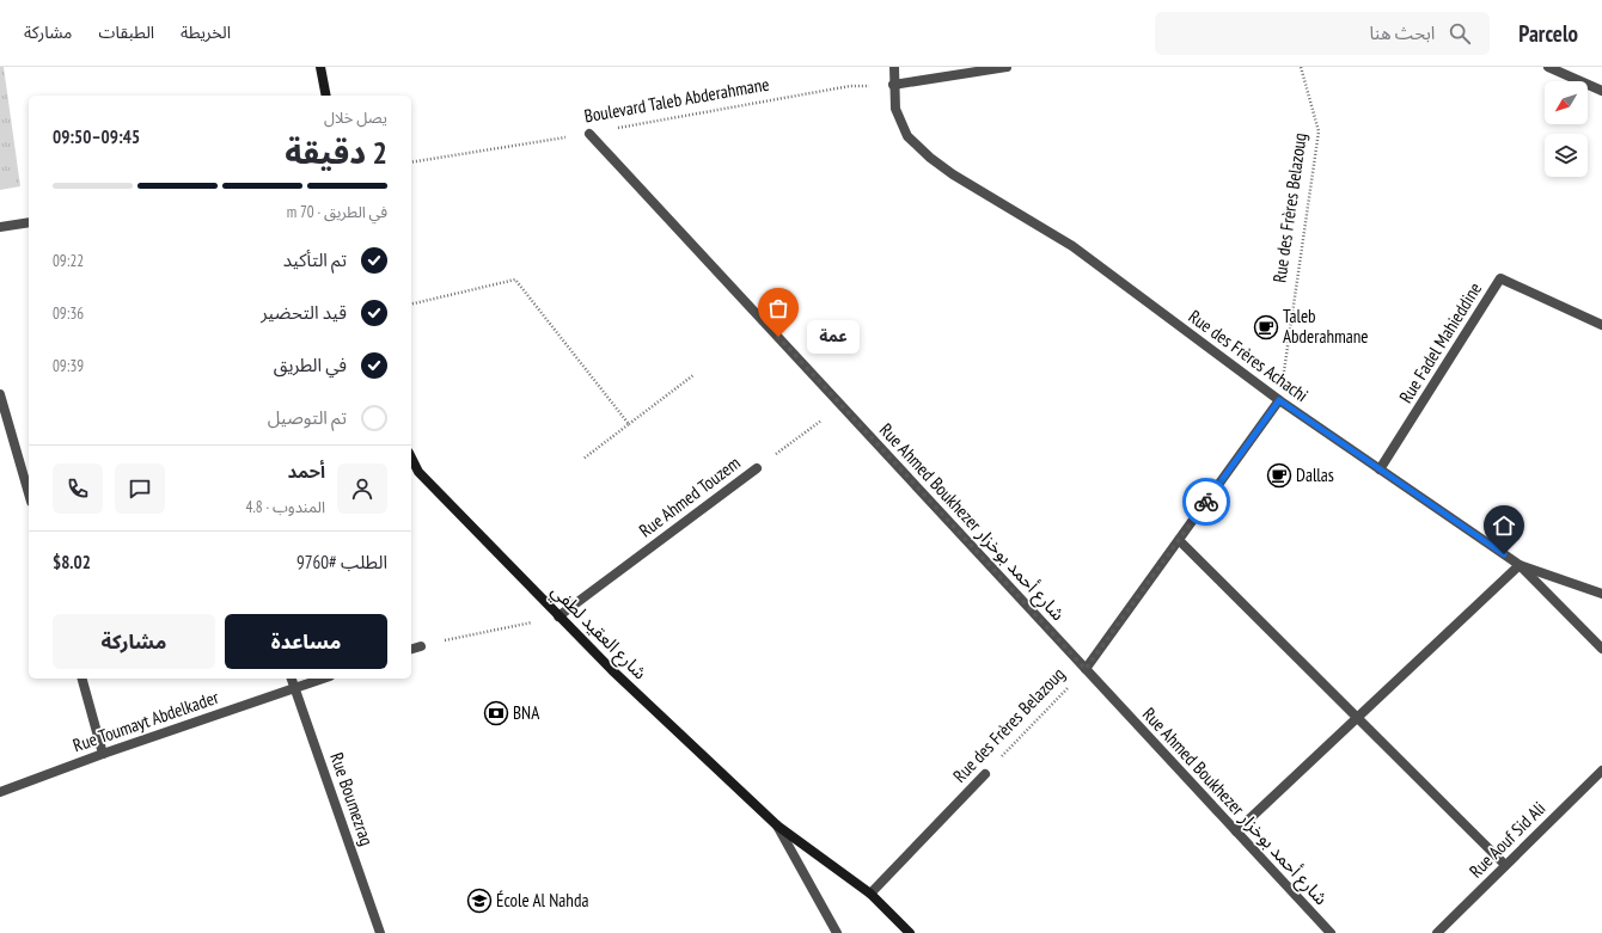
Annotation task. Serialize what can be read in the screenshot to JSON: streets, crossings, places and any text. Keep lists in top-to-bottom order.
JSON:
{
  "streets": {
    "main road": ["شارع العقيد لطفي"],
    "street": [
      "Rue des Frères Belazoug",
      "Rue Fadel Mahieddine",
      "Rue des Frères Achachi",
      "Rue Ahmed Touzem",
      "Rue Ahmed Boukhezer شارع أحمد بوخزار",
      "Rue Toumayt Abdelkader",
      "Rue Boumezrag",
      "Rue Aouf Sid Ali"
    ],
    "path": ["Boulevard Taleb Abderahmane"]
  },
  "crossings": [
    ["Boulevard Taleb Abderahmane", "Rue des Frères Achachi"],
    ["Boulevard Taleb Abderahmane", "Rue Ahmed Boukhezer شارع أحمد بوخزار"],
    ["Rue des Frères Belazoug", "Rue des Frères Achachi"],
    ["Rue des Frères Belazoug", "Rue Ahmed Boukhezer شارع أحمد بوخزار"],
    ["Rue des Frères Belazoug", "شارع العقيد لطفي"],
    ["Rue Fadel Mahieddine", "Rue des Frères Achachi"],
    ["Rue Ahmed Touzem", "Rue Ahmed Boukhezer شارع أحمد بوخزار"],
    ["Rue Ahmed Touzem", "شارع العقيد لطفي"],
    ["Rue Toumayt Abdelkader", "Rue Boumezrag"]
  ],
  "places": {
    "cafe": ["Taleb Abderahmane", "Dallas"],
    "other": ["عمة"],
    "bank": ["BNA"],
    "school or university": ["École Al Nahda"]
  },
  "north": "bottom left",
  "page": {
    "header": "Parcelo",
    "search": "ابحث هنا",
    "nav": ["الخريطة", "الطبقات", "مشاركة"],
    "heading": ["2 دقيقة", "يصل خلال", "09:45–09:50"],
    "panel": [
      "أحمد",
      "المندوب · 4.8",
      "الطلب #9760",
      "$8.02"
    ],
    "bar": "في الطريق · 70 m",
    "list": [
      ["تم التأكيد", "09:22"],
      ["قيد التحضير", "09:36"],
      ["في الطريق", "09:39"],
      "تم التوصيل"
    ],
    "bubble": "عمة",
    "buttons": ["مساعدة", "مشاركة"]
  }
}
